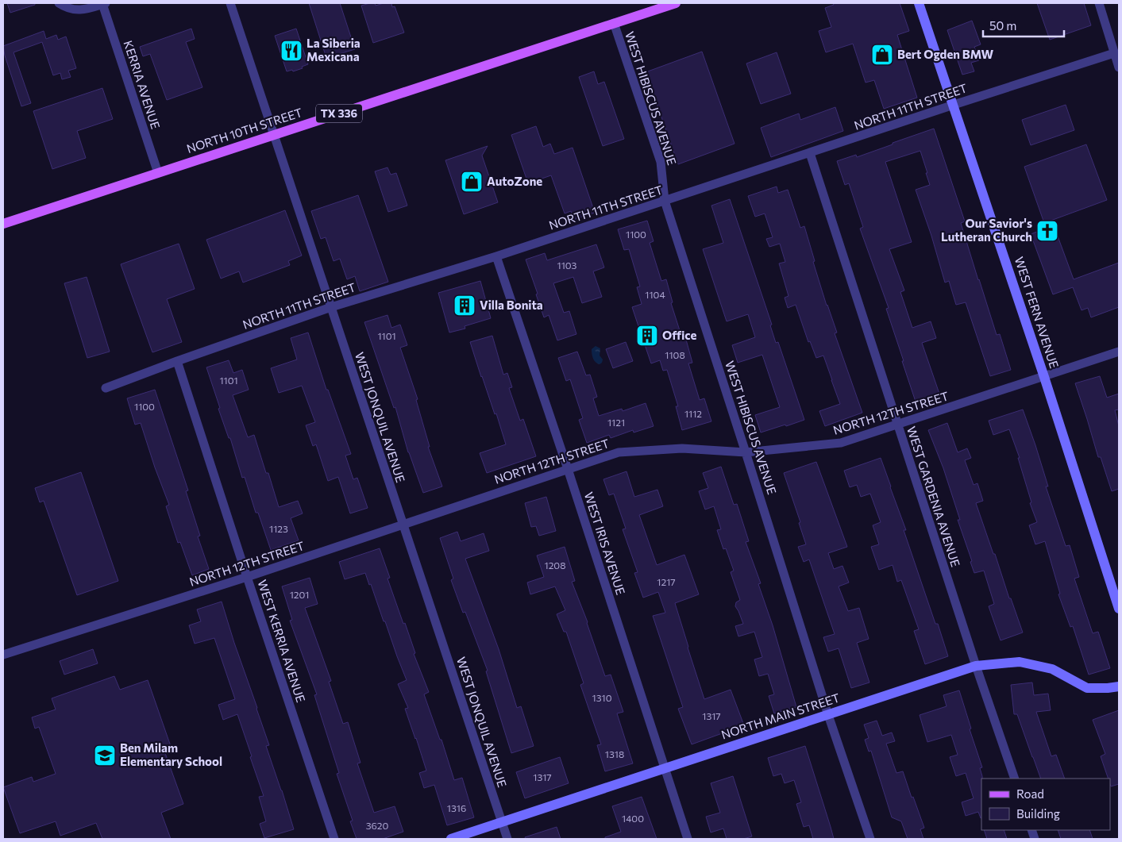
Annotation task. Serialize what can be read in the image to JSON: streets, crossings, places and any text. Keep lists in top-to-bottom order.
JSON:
{
  "streets": {
    "main road": ["TX 336", "NORTH 10TH STREET"],
    "street": [
      "KERRIA AVENUE",
      "WEST HIBISCUS AVENUE",
      "NORTH 11TH STREET",
      "WEST FERN AVENUE",
      "NORTH 12TH STREET",
      "WEST JONQUIL AVENUE",
      "WEST GARDENIA AVENUE",
      "WEST IRIS AVENUE",
      "WEST KERRIA AVENUE",
      "NORTH MAIN STREET"
    ]
  },
  "crossings": [
    ["KERRIA AVENUE", "NORTH 10TH STREET"],
    ["WEST HIBISCUS AVENUE", "NORTH 11TH STREET"],
    ["WEST HIBISCUS AVENUE", "NORTH 10TH STREET"],
    ["WEST HIBISCUS AVENUE", "NORTH 12TH STREET"],
    ["WEST HIBISCUS AVENUE", "NORTH MAIN STREET"],
    ["NORTH 11TH STREET", "WEST FERN AVENUE"],
    ["NORTH 11TH STREET", "WEST JONQUIL AVENUE"],
    ["NORTH 11TH STREET", "WEST GARDENIA AVENUE"],
    ["NORTH 11TH STREET", "WEST IRIS AVENUE"],
    ["NORTH 11TH STREET", "WEST KERRIA AVENUE"],
    ["NORTH 10TH STREET", "WEST JONQUIL AVENUE"],
    ["WEST FERN AVENUE", "NORTH 12TH STREET"],
    ["NORTH 12TH STREET", "WEST JONQUIL AVENUE"],
    ["NORTH 12TH STREET", "WEST GARDENIA AVENUE"],
    ["NORTH 12TH STREET", "WEST IRIS AVENUE"],
    ["NORTH 12TH STREET", "WEST KERRIA AVENUE"],
    ["WEST JONQUIL AVENUE", "NORTH MAIN STREET"],
    ["WEST GARDENIA AVENUE", "NORTH MAIN STREET"],
    ["WEST IRIS AVENUE", "NORTH MAIN STREET"]
  ],
  "places": {
    "restaurant": ["La Siberia Mexicana"],
    "shop": ["Bert Ogden BMW", "AutoZone"],
    "church": ["Our Savior's Lutheran Church"],
    "building": ["Villa Bonita", "Office"],
    "school or university": ["Ben Milam Elementary School"]
  },
  "house_numbers": [
    "1100",
    "1103",
    "1104",
    "1101",
    "1108",
    "1101",
    "1100",
    "1112",
    "1121",
    "1123",
    "1208",
    "1217",
    "1201",
    "1310",
    "1317",
    "1318",
    "1317",
    "1316",
    "1400",
    "3620"
  ],
  "legend": ["Road", "Building"],
  "scale_bar": "50 m"
}
